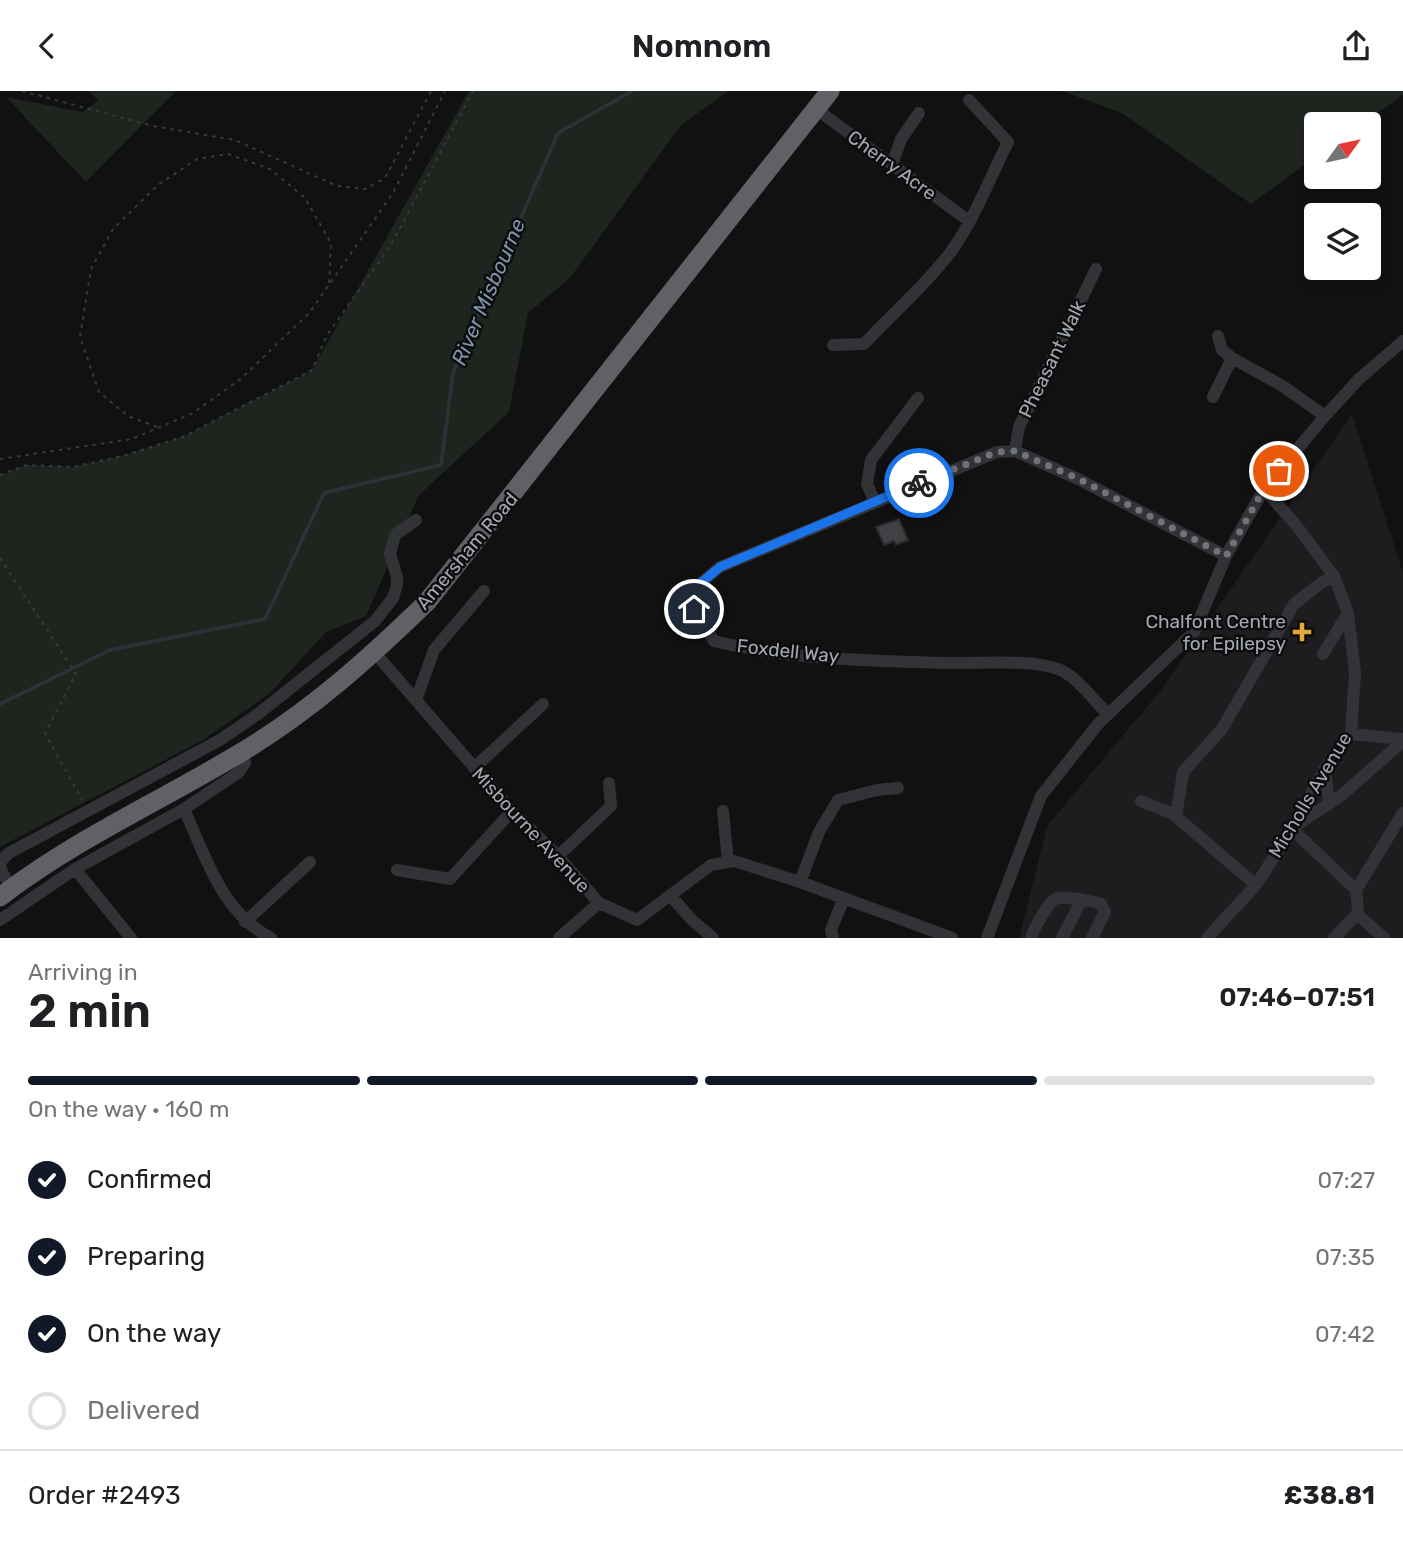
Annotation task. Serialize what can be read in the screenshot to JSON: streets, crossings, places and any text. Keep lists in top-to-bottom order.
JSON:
{
  "streets": {
    "highway": ["Amersham Road"],
    "street": [
      "Cherry Acre",
      "Pheasant Walk",
      "Foxdell Way",
      "Micholls Avenue",
      "Misbourne Avenue"
    ]
  },
  "crossings": [
    ["Cherry Acre", "Amersham Road"],
    ["Pheasant Walk", "Foxdell Way"],
    ["Amersham Road", "Misbourne Avenue"]
  ],
  "water": ["River Misbourne"],
  "places": {
    "health": ["Chalfont Centre for Epilepsy"]
  },
  "north": "top right",
  "page": {
    "header": "Nomnom",
    "heading": ["2 min", "Arriving in", "07:46–07:51"],
    "panel": ["Order #2493", "£38.81"],
    "bar": "On the way · 160 m",
    "list": [
      ["Confirmed", "07:27"],
      ["Preparing", "07:35"],
      ["On the way", "07:42"],
      "Delivered"
    ]
  }
}
